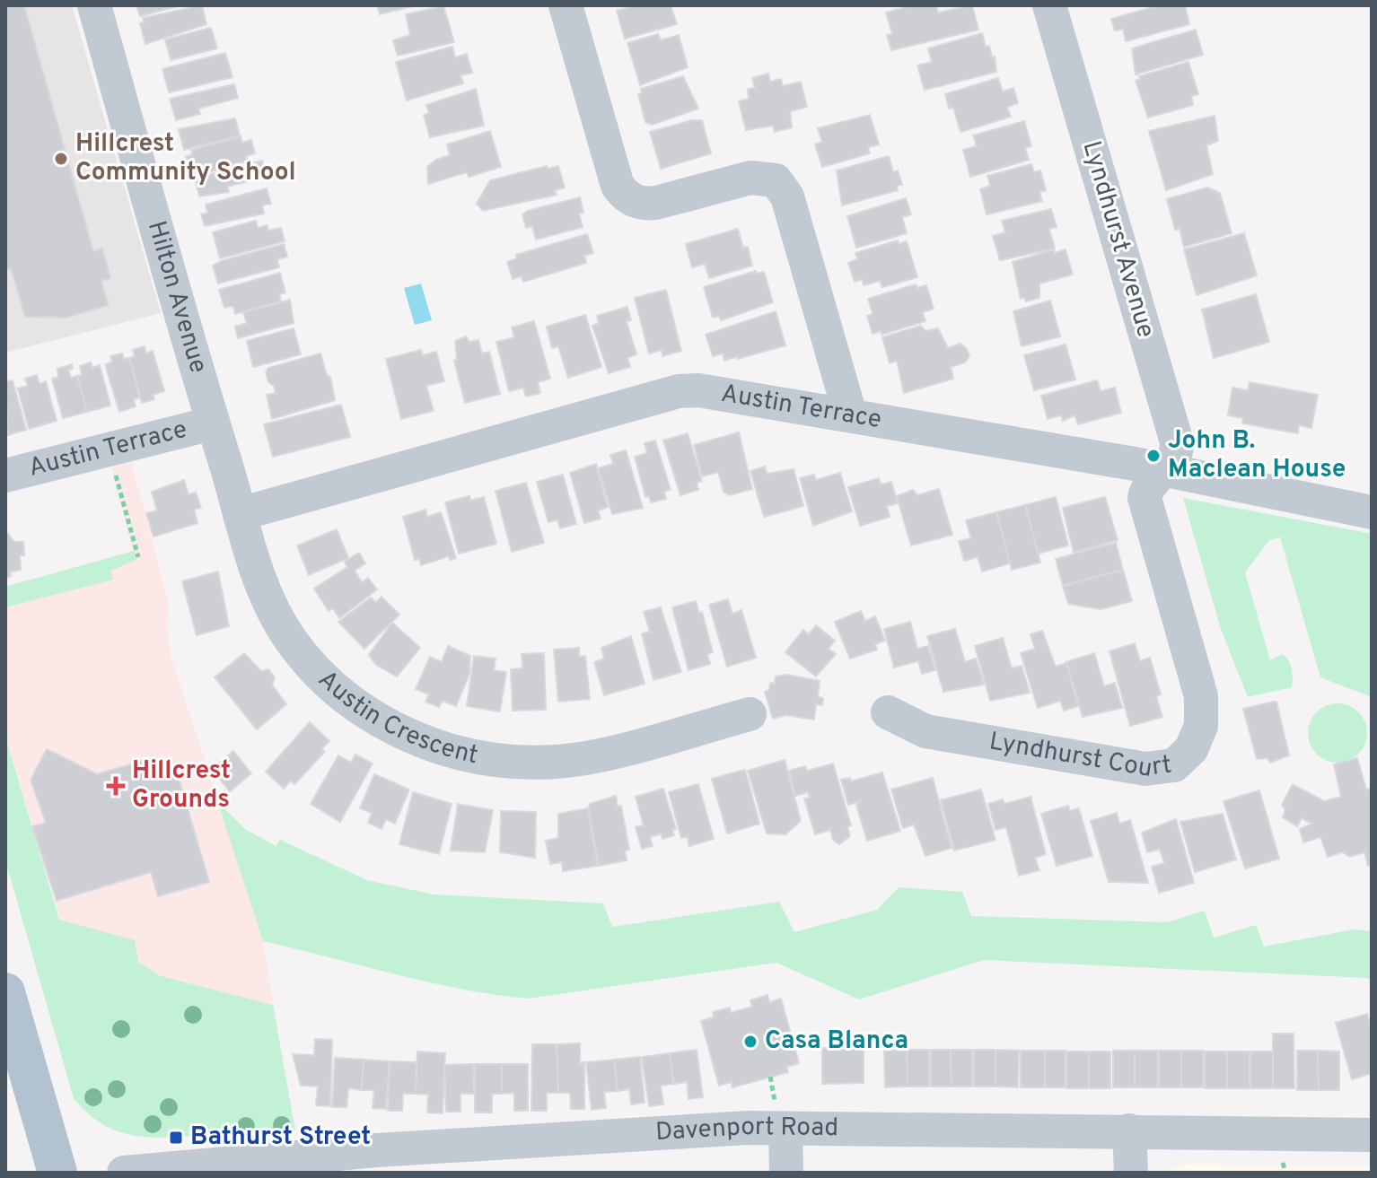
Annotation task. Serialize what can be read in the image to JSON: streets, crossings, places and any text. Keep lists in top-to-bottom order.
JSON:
{
  "streets": {
    "street": [
      "Lyndhurst Avenue",
      "Hilton Avenue",
      "Austin Terrace",
      "Austin Crescent",
      "Lyndhurst Court",
      "Davenport Road"
    ]
  },
  "crossings": [
    ["Lyndhurst Avenue", "Austin Terrace"],
    ["Lyndhurst Avenue", "Lyndhurst Court"],
    ["Hilton Avenue", "Austin Terrace"],
    ["Hilton Avenue", "Austin Crescent"],
    ["Austin Terrace", "Austin Crescent"],
    ["Austin Terrace", "Lyndhurst Court"]
  ],
  "places": {
    "other": ["Hillcrest Community School", "John B. Maclean House", "Casa Blanca"],
    "health": ["Hillcrest Grounds"],
    "transit": ["Bathurst Street"]
  }
}
